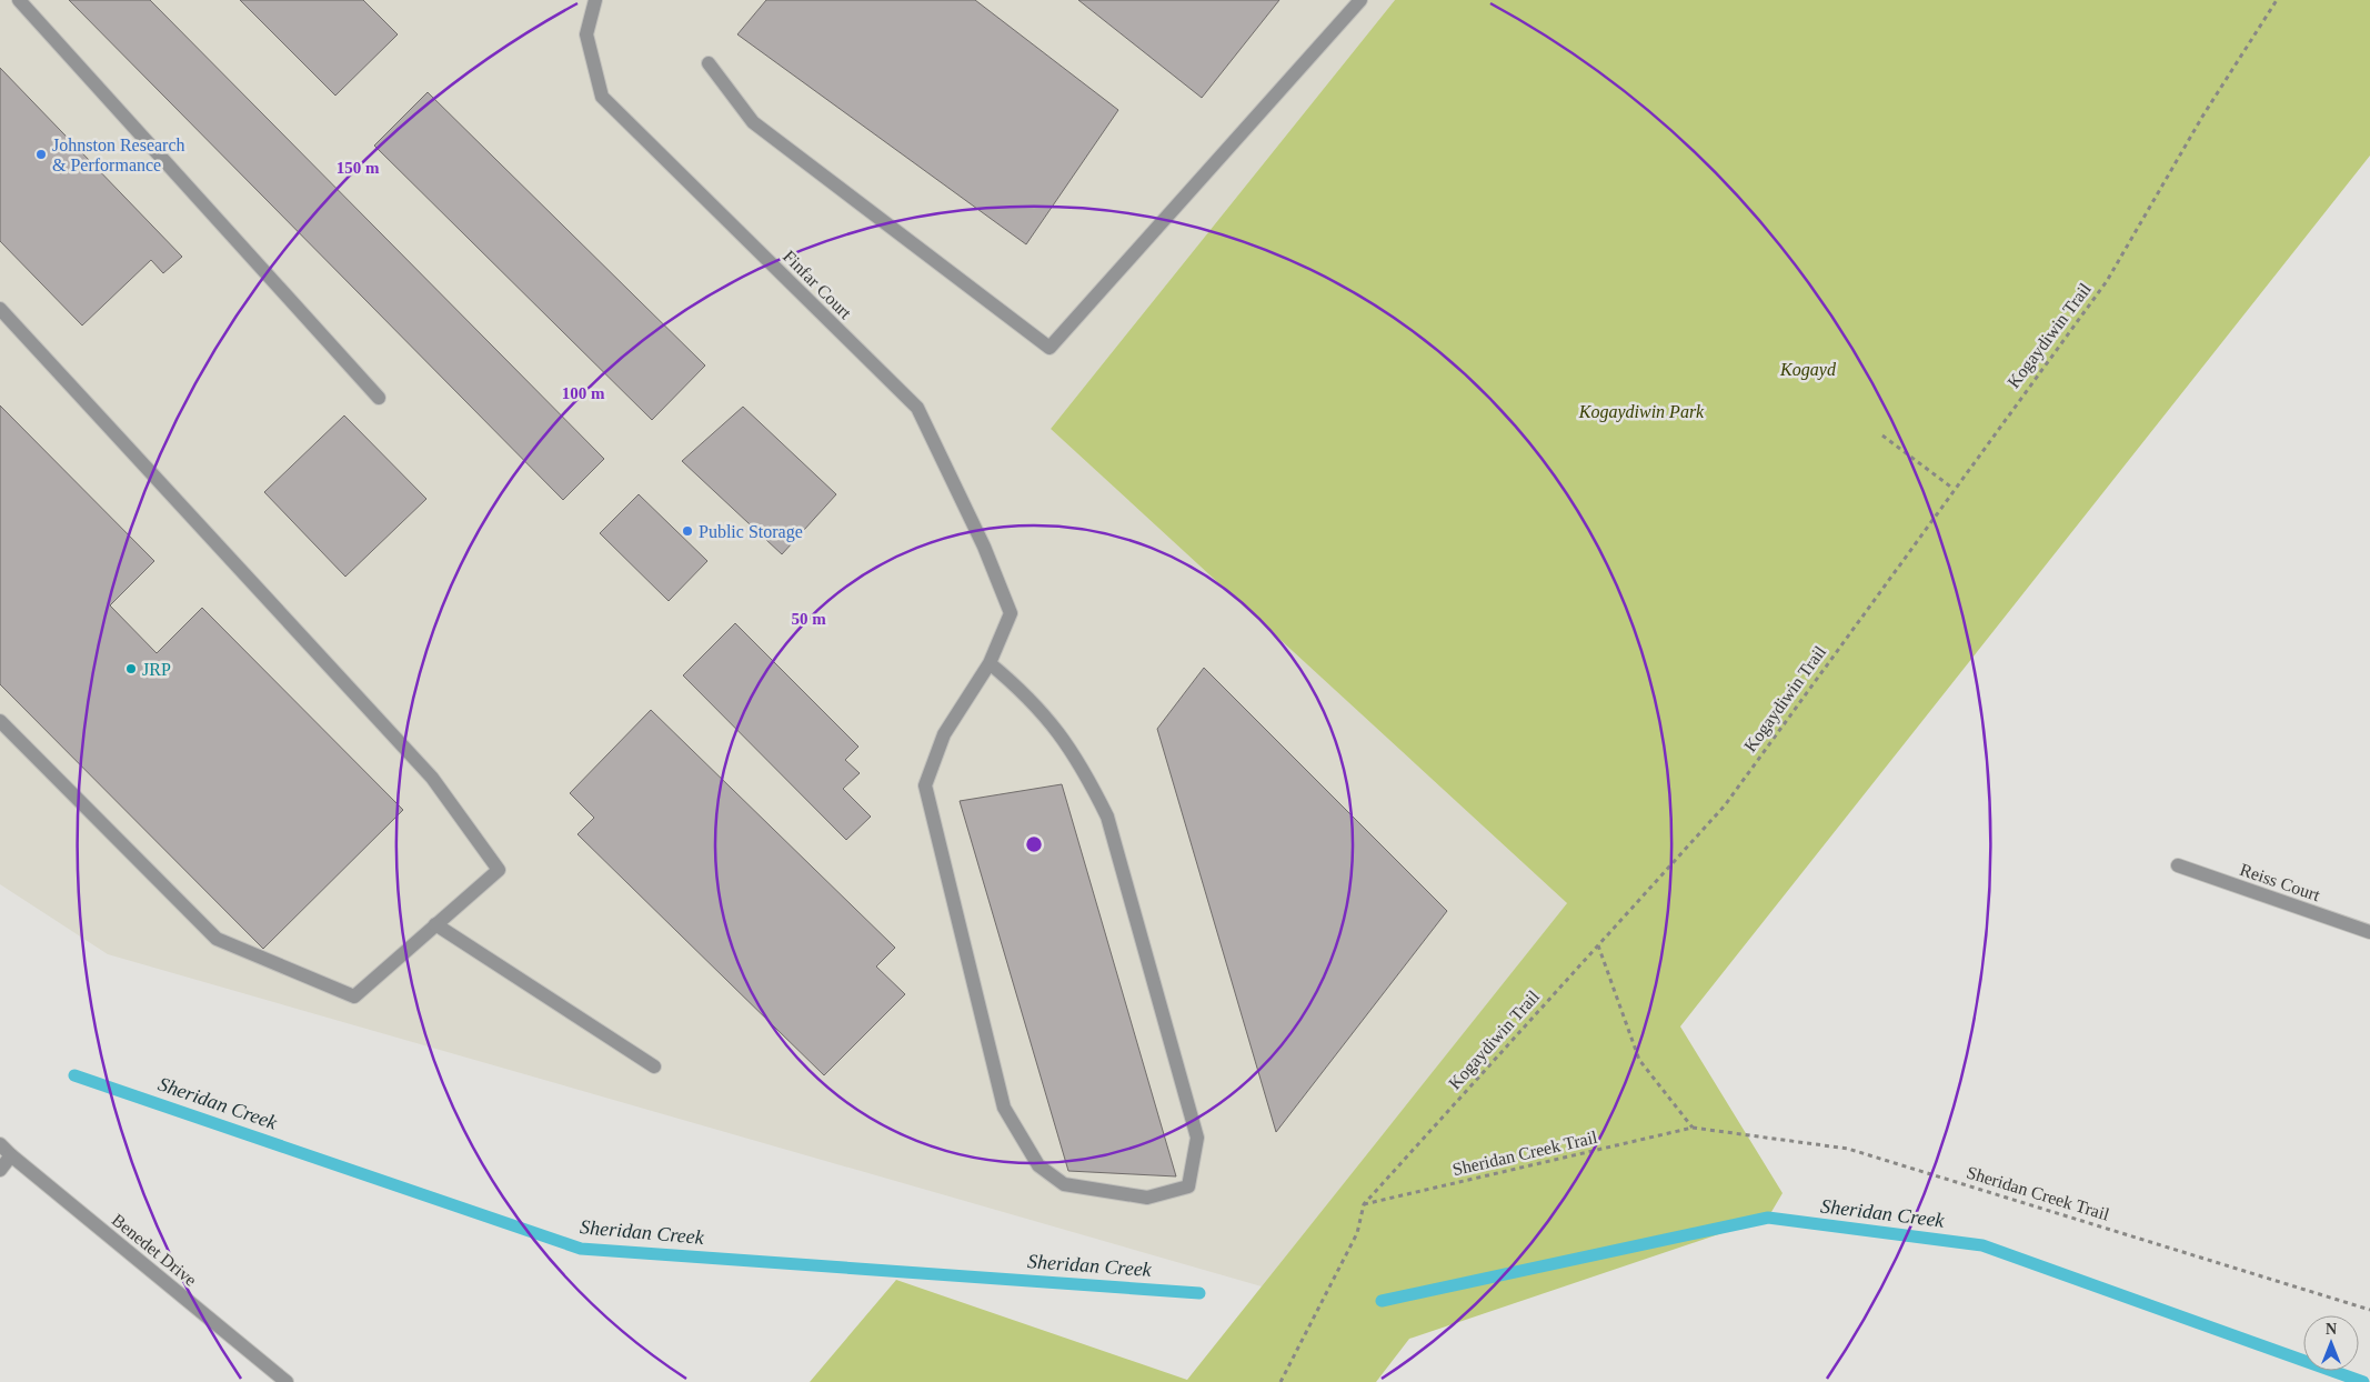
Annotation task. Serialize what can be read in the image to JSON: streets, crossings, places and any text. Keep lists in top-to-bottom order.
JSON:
{
  "streets": {
    "street": ["Finfar Court", "Reiss Court", "Benedet Drive"],
    "path": ["Kogaydiwin Trail", "Sheridan Creek Trail"]
  },
  "crossings": [
    ["Kogaydiwin Trail", "Sheridan Creek Trail"]
  ],
  "water": ["Sheridan Creek"],
  "parks": ["Kogayd", "Kogaydiwin Park"],
  "places": ["Johnston Research & Performance", "Public Storage", "JRP"],
  "north": "top",
  "rings": ["150 m", "100 m", "50 m"]
}
